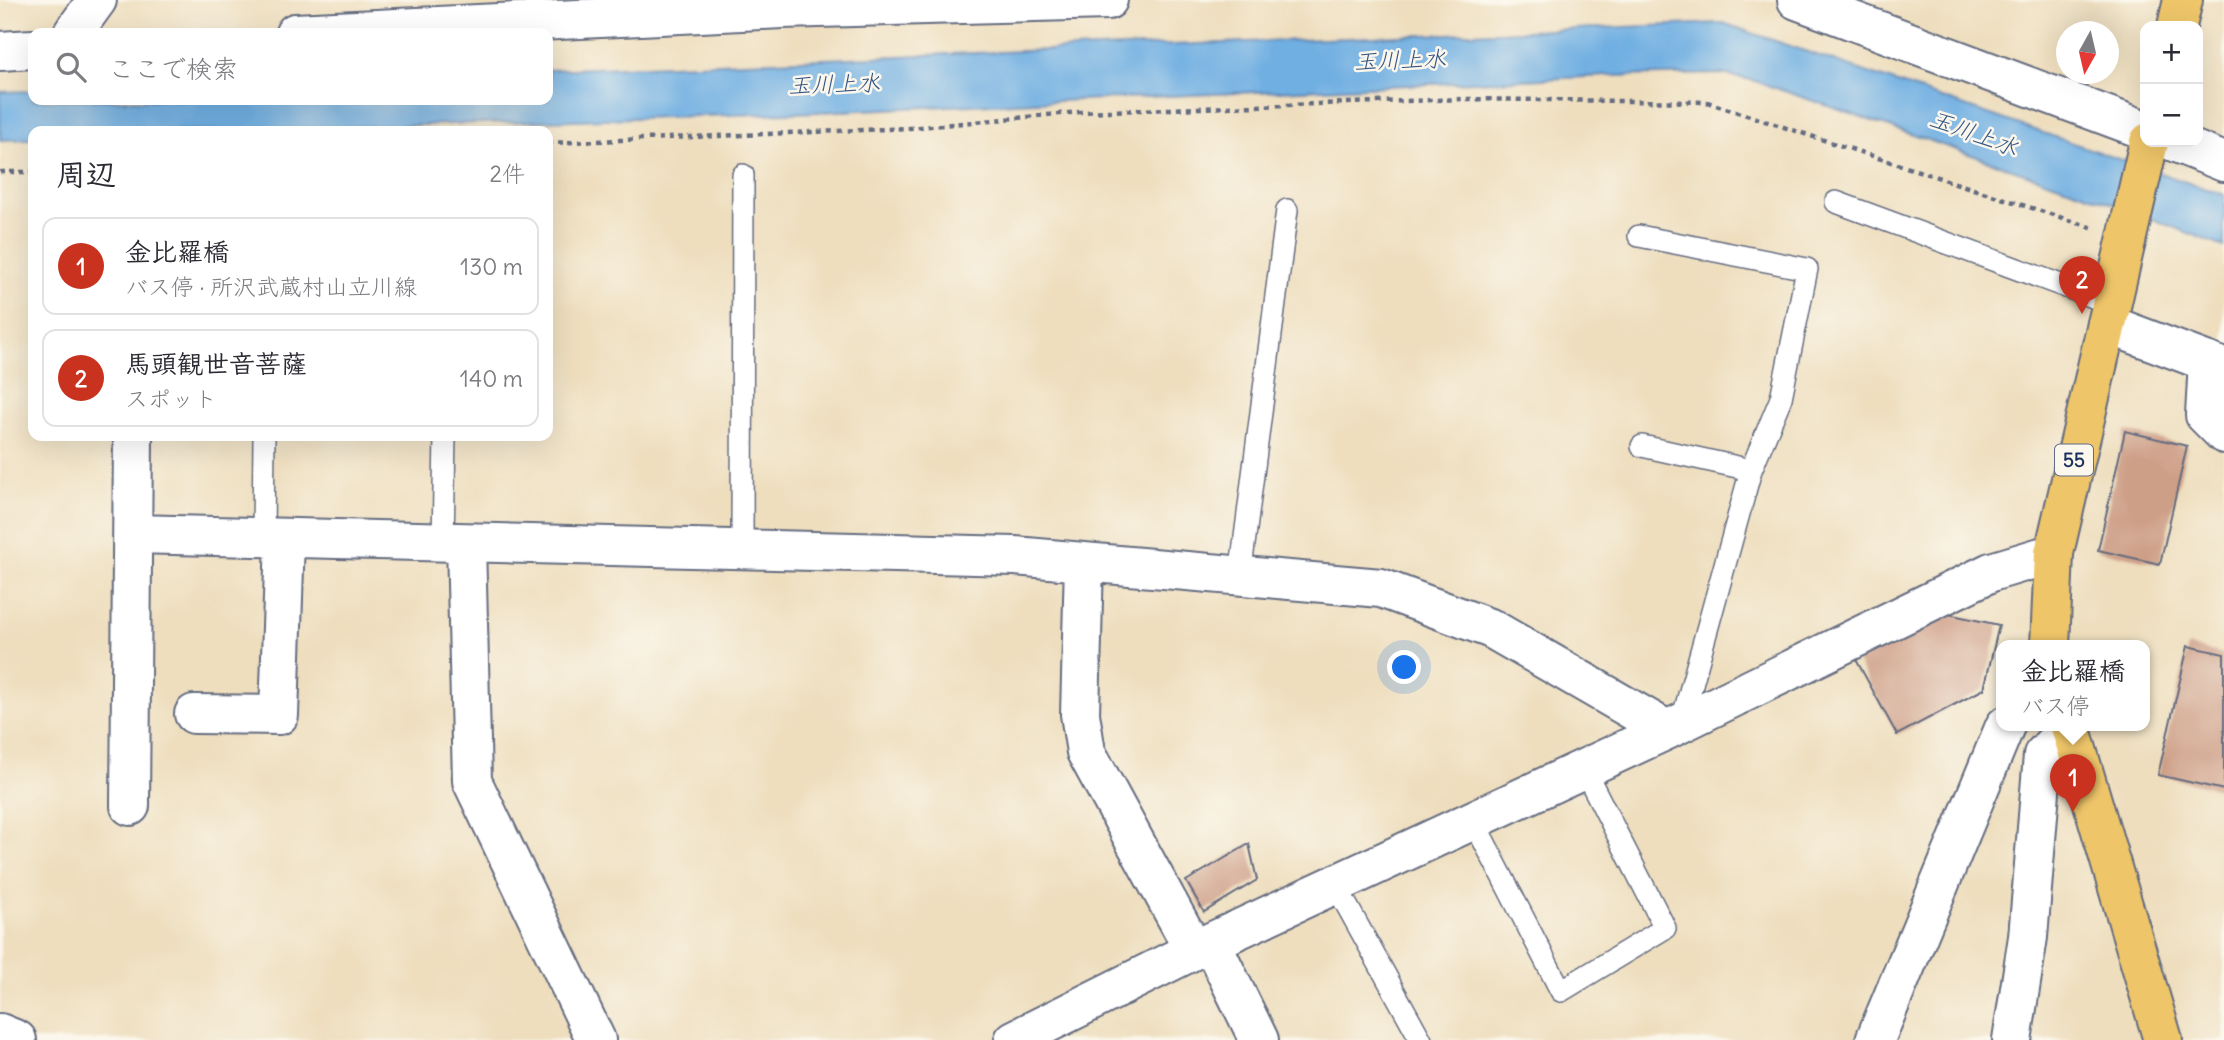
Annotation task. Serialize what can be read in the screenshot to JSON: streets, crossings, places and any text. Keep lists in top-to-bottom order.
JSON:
{
  "streets": {
    "main road": ["55"]
  },
  "water": ["玉川上水"],
  "north": "bottom",
  "page": {
    "map_buttons": ["+", "−"],
    "search": "ここで検索",
    "heading": ["周辺", "2件"],
    "list": [
      {
        "mark": "1",
        "name": "金比羅橋",
        "note": "バス停 · 所沢武蔵村山立川線",
        "value": "130 m"
      },
      {
        "mark": "2",
        "name": "馬頭観世音菩薩",
        "note": "スポット",
        "value": "140 m"
      }
    ],
    "pins": ["2", "1"],
    "popup": ["金比羅橋", "バス停"]
  }
}
